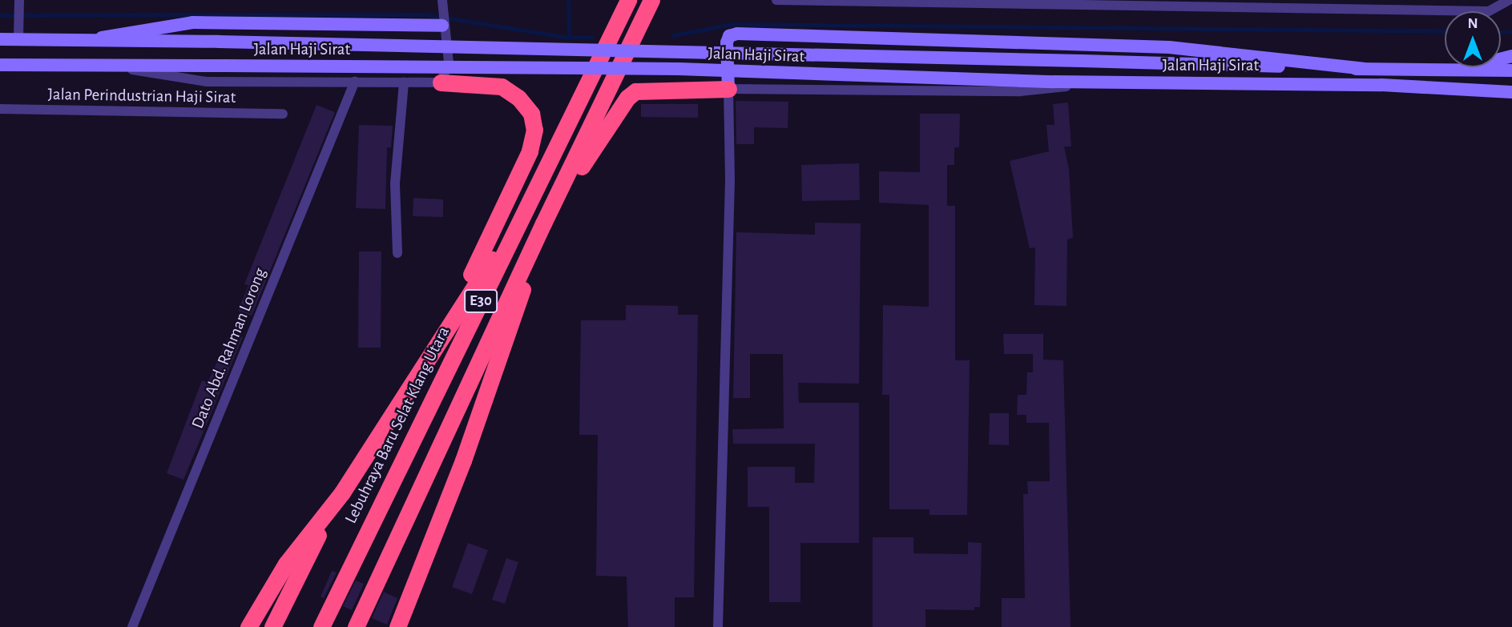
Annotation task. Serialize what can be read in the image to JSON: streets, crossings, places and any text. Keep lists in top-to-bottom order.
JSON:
{
  "streets": {
    "highway": ["E30", "Lebuhraya Baru Selat Klang Utara"],
    "main road": ["Jalan Haji Sirat"],
    "street": ["Jalan Perindustrian Haji Sirat", "Dato Abd. Rahman Lorong"]
  },
  "north": "top"
}
